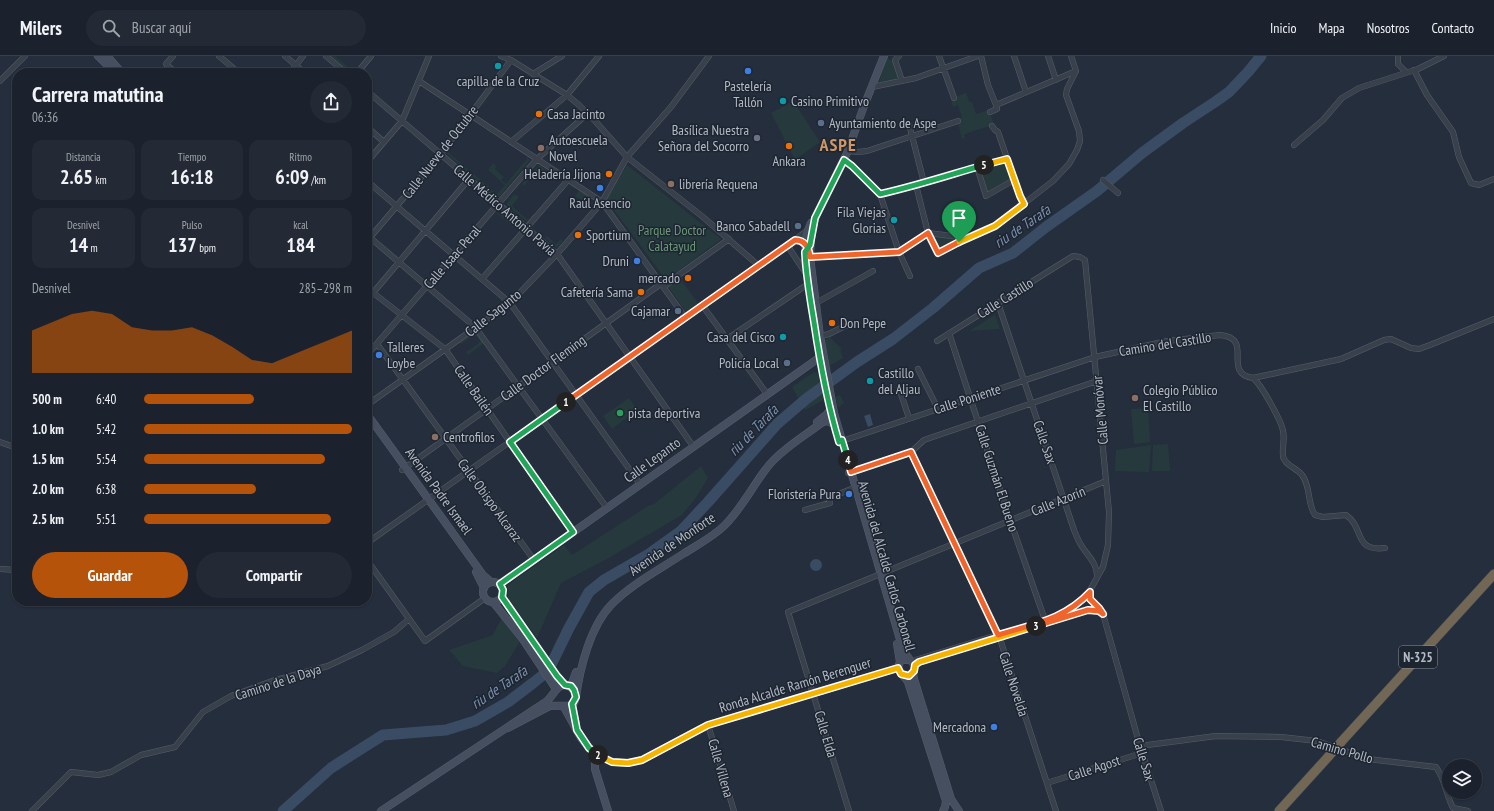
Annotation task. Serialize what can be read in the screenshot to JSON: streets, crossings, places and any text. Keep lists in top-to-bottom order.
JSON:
{
  "streets": {
    "highway": ["N-325"],
    "street": [
      "Calle Nueve de Octubre",
      "Calle Médico Antonio Pavía",
      "Calle Isaac Peral",
      "Calle Castillo",
      "Calle Sagunto",
      "Camino del Castillo",
      "Calle Doctor Fleming",
      "Calle Bailén",
      "Calle Poniente",
      "Calle Monóvar",
      "Calle Sax",
      "Calle Lepanto",
      "Calle Guzmán El Bueno",
      "Avenida Padre Ismael",
      "Calle Obispo Alcaraz",
      "Calle Azorín",
      "Avenida de Monforte",
      "Avenida del Alcalde Carlos Carbonell",
      "Camino de la Daya",
      "Calle Novelda",
      "Ronda Alcalde Ramón Berenguer",
      "Calle Elda",
      "Camino Pollo",
      "Calle Villena",
      "Calle Agost"
    ]
  },
  "crossings": [
    ["Calle Nueve de Octubre", "Calle Médico Antonio Pavía"],
    ["Calle Médico Antonio Pavía", "Calle Isaac Peral"],
    ["Calle Médico Antonio Pavía", "Calle Sagunto"],
    ["Calle Médico Antonio Pavía", "Calle Doctor Fleming"],
    ["Calle Médico Antonio Pavía", "Calle Lepanto"],
    ["Calle Isaac Peral", "Calle Bailén"],
    ["Calle Isaac Peral", "Calle Obispo Alcaraz"],
    ["Calle Castillo", "Calle Monóvar"],
    ["Calle Castillo", "Calle Sax"],
    ["Calle Castillo", "Calle Guzmán El Bueno"],
    ["Calle Sagunto", "Calle Bailén"],
    ["Calle Sagunto", "Calle Obispo Alcaraz"],
    ["Camino del Castillo", "Calle Poniente"],
    ["Camino del Castillo", "Calle Monóvar"],
    ["Calle Doctor Fleming", "Calle Bailén"],
    ["Calle Doctor Fleming", "Avenida Padre Ismael"],
    ["Calle Doctor Fleming", "Calle Obispo Alcaraz"],
    ["Calle Bailén", "Calle Lepanto"],
    ["Calle Poniente", "Calle Monóvar"],
    ["Calle Poniente", "Calle Sax"],
    ["Calle Poniente", "Calle Guzmán El Bueno"],
    ["Calle Poniente", "Avenida del Alcalde Carlos Carbonell"],
    ["Calle Monóvar", "Calle Sax"],
    ["Calle Monóvar", "Calle Azorín"],
    ["Calle Sax", "Calle Azorín"],
    ["Calle Sax", "Camino Pollo"],
    ["Calle Sax", "Calle Agost"],
    ["Calle Lepanto", "Avenida Padre Ismael"],
    ["Calle Lepanto", "Calle Obispo Alcaraz"],
    ["Calle Guzmán El Bueno", "Calle Azorín"],
    ["Calle Azorín", "Avenida del Alcalde Carlos Carbonell"],
    ["Calle Azorín", "Calle Novelda"],
    ["Calle Azorín", "Calle Elda"],
    ["Avenida de Monforte", "Avenida del Alcalde Carlos Carbonell"],
    ["Avenida de Monforte", "Ronda Alcalde Ramón Berenguer"],
    ["Avenida del Alcalde Carlos Carbonell", "Ronda Alcalde Ramón Berenguer"],
    ["Calle Novelda", "Calle Agost"],
    ["Ronda Alcalde Ramón Berenguer", "Calle Elda"],
    ["Ronda Alcalde Ramón Berenguer", "Calle Villena"]
  ],
  "districts": ["ASPE"],
  "water": ["riu de Tarafa"],
  "parks": ["Parque Doctor Calatayud"],
  "places": [
    "capilla de la Cruz",
    "Pastelería Tallón",
    "Casino Primitivo",
    "Casa Jacinto",
    "Ayuntamiento de Aspe",
    "Basílica Nuestra Señora del Socorro",
    "Ankara",
    "Autoescuela Novel",
    "Heladería Jijona",
    "librería Requena",
    "Raúl Asencio",
    "Fila Viejas Glorias",
    "Banco Sabadell",
    "Sportium",
    "Druni",
    "mercado",
    "Cafetería Sama",
    "Cajamar",
    "Don Pepe",
    "Casa del Cisco",
    "Talleres Loybe",
    "Policía Local",
    "Castillo del Aljau",
    "Colegio Público El Castillo",
    "pista deportiva",
    "Centrofilos",
    "Floristería Pura",
    "Mercadona"
  ],
  "page": {
    "header": "Milers",
    "search": "Buscar aquí",
    "nav": [
      "Inicio",
      "Mapa",
      "Nosotros",
      "Contacto"
    ],
    "heading": ["Carrera matutina", "06:36"],
    "stats": [
      ["Distancia", "2.65 km"],
      ["Tiempo", "16:18"],
      ["Ritmo", "6:09 /km"],
      ["Desnivel", "14 m"],
      ["Pulso", "137 bpm"],
      ["kcal", "184"]
    ],
    "pins": [
      "5",
      "1",
      "4",
      "3",
      "2"
    ],
    "chart": ["Desnivel", "285–298 m"],
    "list": [
      {
        "name": "500 m",
        "note": "6:40"
      },
      {
        "name": "1.0 km",
        "note": "5:42"
      },
      {
        "name": "1.5 km",
        "note": "5:54"
      },
      {
        "name": "2.0 km",
        "note": "6:38"
      },
      {
        "name": "2.5 km",
        "note": "5:51"
      }
    ],
    "buttons": ["Guardar", "Compartir"]
  }
}
